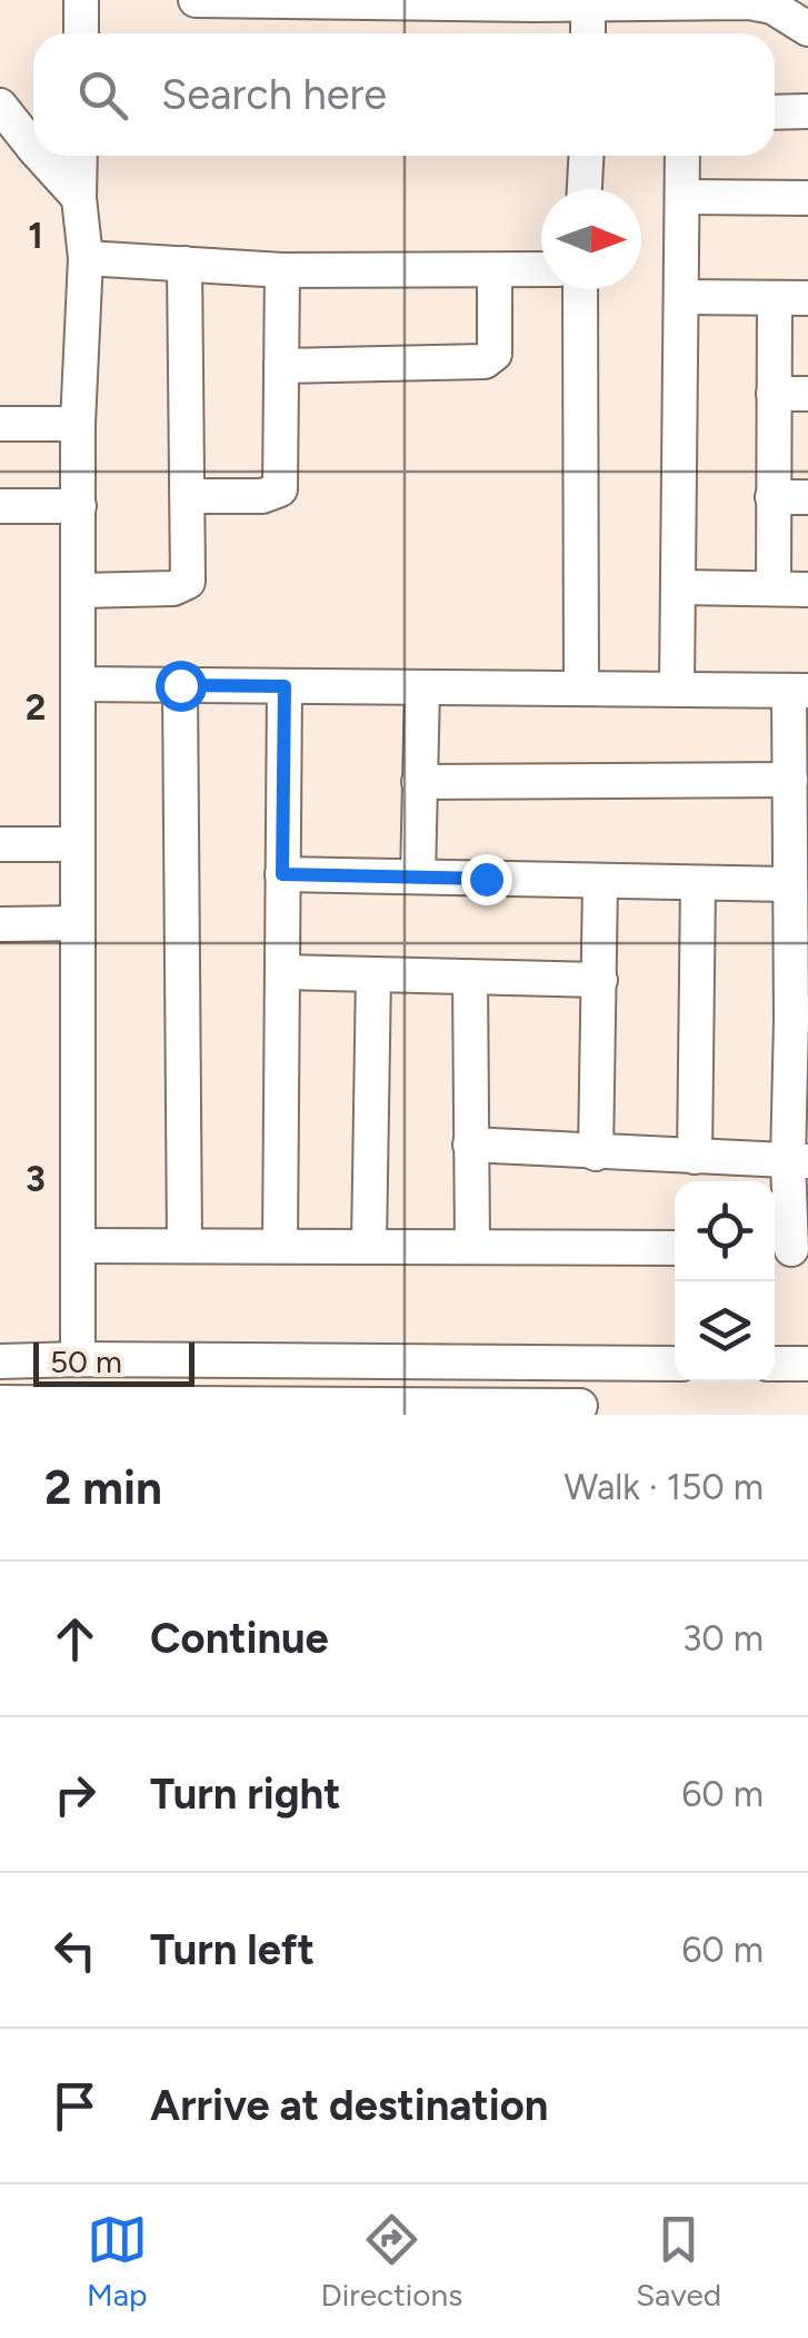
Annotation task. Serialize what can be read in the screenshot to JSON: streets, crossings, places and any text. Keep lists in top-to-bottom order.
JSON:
{
  "scale_bar": "50 m",
  "north": "right",
  "page": {
    "search": "Search here",
    "scale": "50 m",
    "heading": ["2 min", "Walk · 150 m"],
    "list": [
      ["Continue", "30 m"],
      ["Turn right", "60 m"],
      ["Turn left", "60 m"],
      "Arrive at destination"
    ],
    "nav": ["Map", "Directions", "Saved"]
  },
  "grid": {
    "rows": ["1", "2", "3"]
  }
}
